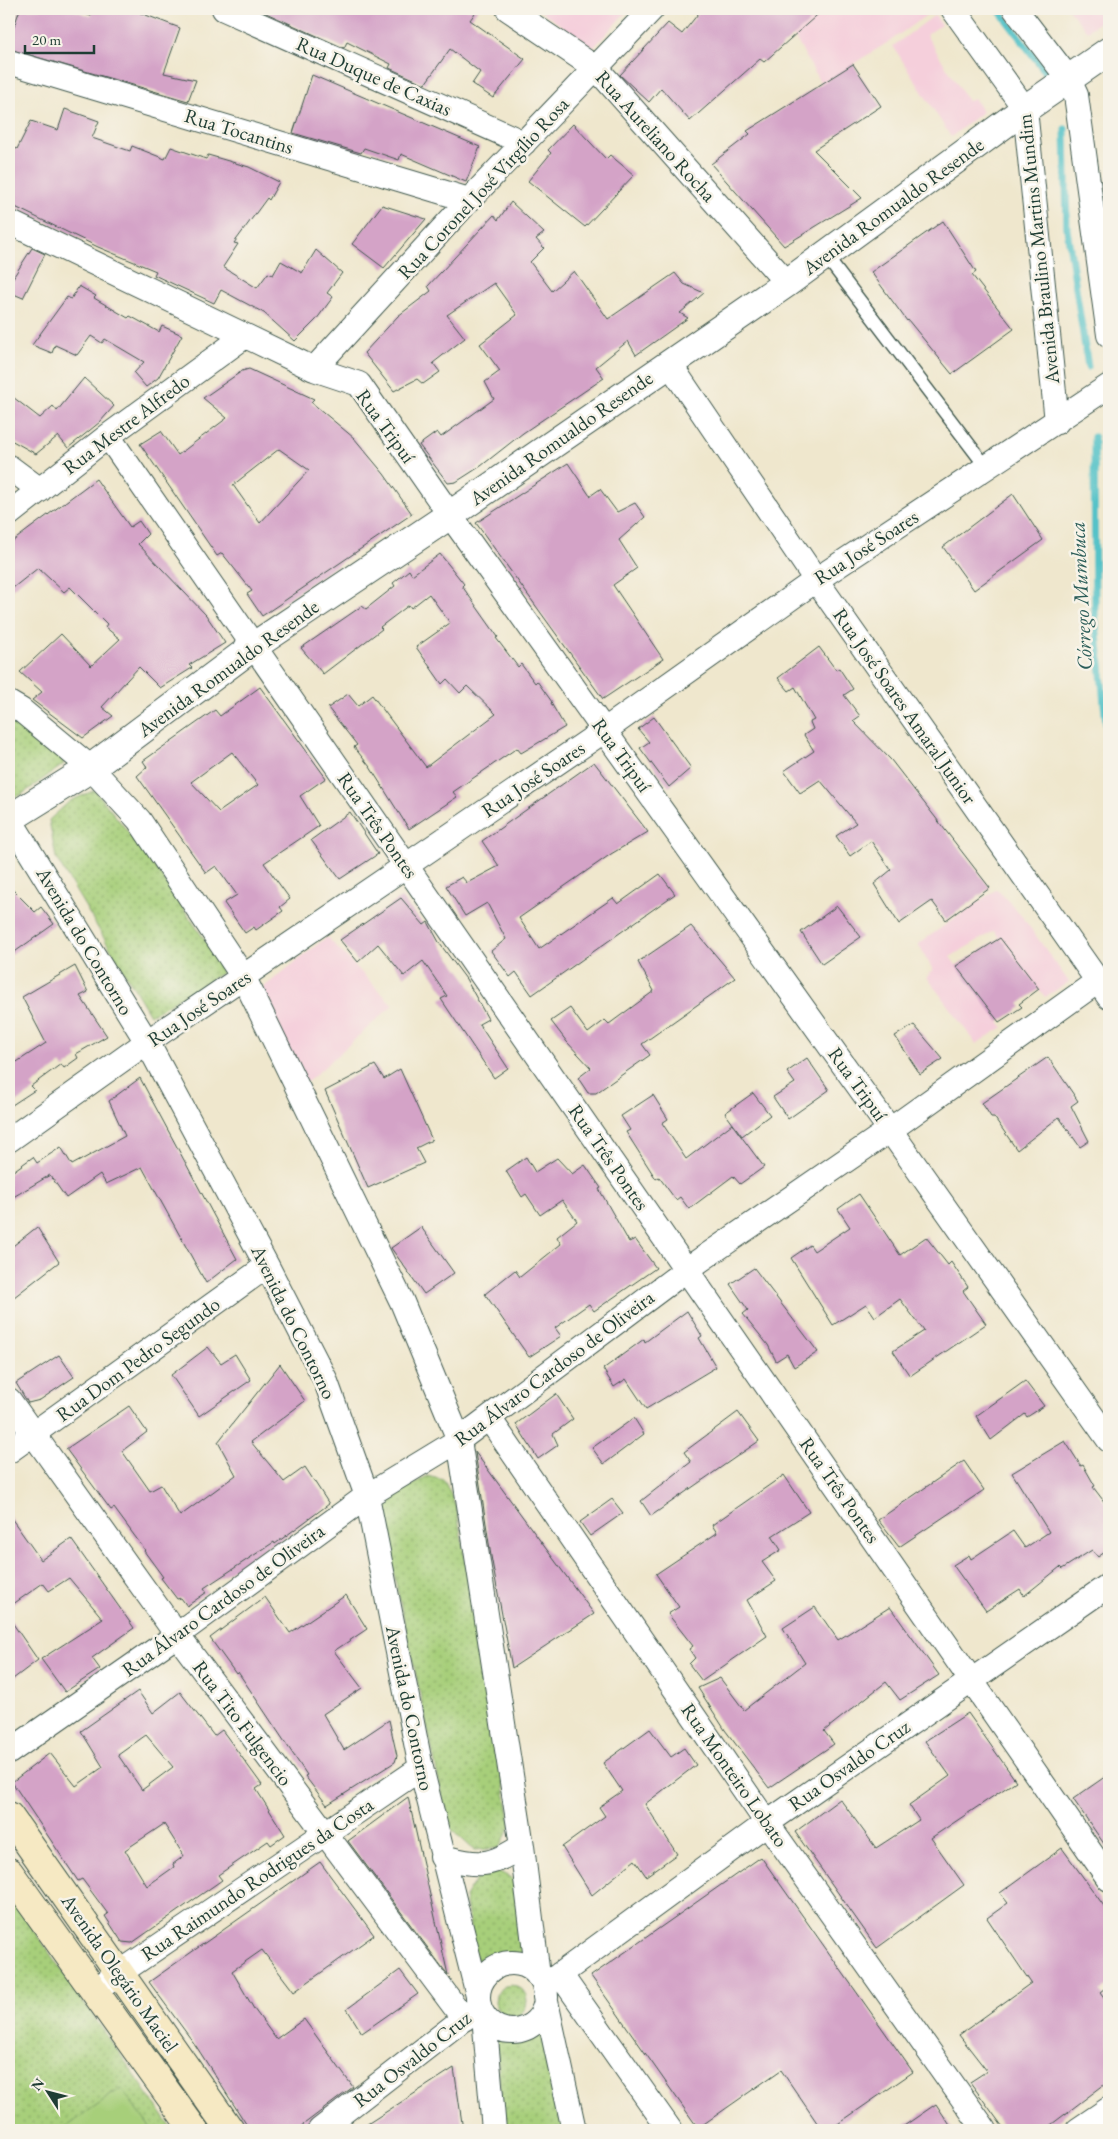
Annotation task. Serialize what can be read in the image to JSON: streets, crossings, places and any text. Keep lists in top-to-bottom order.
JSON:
{
  "streets": {
    "main road": ["Avenida Olegário Maciel"],
    "street": [
      "Rua Duque de Caxias",
      "Rua Tocantins",
      "Rua Aureliano Rocha",
      "Rua Coronel José Virgílio Rosa",
      "Avenida Romualdo Resende",
      "Avenida Braulino Martins Mundim",
      "Rua Mestre Alfredo",
      "Rua Tripuí",
      "Rua José Soares",
      "Rua José Soares Amaral Junior",
      "Rua Três Pontes",
      "Avenida do Contorno",
      "Rua Dom Pedro Segundo",
      "Rua Álvaro Cardoso de Oliveira",
      "Rua Tito Fulgencio",
      "Rua Osvaldo Cruz",
      "Rua Monteiro Lobato",
      "Rua Raimundo Rodrigues da Costa"
    ]
  },
  "crossings": [
    ["Rua Duque de Caxias", "Rua Coronel José Virgílio Rosa"],
    ["Rua Tocantins", "Rua Coronel José Virgílio Rosa"],
    ["Rua Aureliano Rocha", "Rua Coronel José Virgílio Rosa"],
    ["Rua Aureliano Rocha", "Avenida Romualdo Resende"],
    ["Rua Coronel José Virgílio Rosa", "Rua Tripuí"],
    ["Avenida Romualdo Resende", "Avenida Braulino Martins Mundim"],
    ["Avenida Romualdo Resende", "Rua Tripuí"],
    ["Avenida Romualdo Resende", "Rua José Soares Amaral Junior"],
    ["Avenida Romualdo Resende", "Rua Três Pontes"],
    ["Avenida Romualdo Resende", "Avenida do Contorno"],
    ["Avenida Braulino Martins Mundim", "Rua José Soares"],
    ["Rua Mestre Alfredo", "Rua Tripuí"],
    ["Rua Mestre Alfredo", "Rua Três Pontes"],
    ["Rua Tripuí", "Rua José Soares"],
    ["Rua Tripuí", "Rua Álvaro Cardoso de Oliveira"],
    ["Rua José Soares", "Rua José Soares Amaral Junior"],
    ["Rua José Soares", "Rua Três Pontes"],
    ["Rua José Soares", "Avenida do Contorno"],
    ["Rua José Soares Amaral Junior", "Rua Álvaro Cardoso de Oliveira"],
    ["Rua Três Pontes", "Rua Álvaro Cardoso de Oliveira"],
    ["Rua Três Pontes", "Rua Osvaldo Cruz"],
    ["Avenida do Contorno", "Rua Dom Pedro Segundo"],
    ["Avenida do Contorno", "Rua Álvaro Cardoso de Oliveira"],
    ["Avenida do Contorno", "Rua Tito Fulgencio"],
    ["Avenida do Contorno", "Rua Osvaldo Cruz"],
    ["Avenida do Contorno", "Rua Raimundo Rodrigues da Costa"],
    ["Rua Dom Pedro Segundo", "Rua Tito Fulgencio"],
    ["Rua Álvaro Cardoso de Oliveira", "Rua Tito Fulgencio"],
    ["Rua Álvaro Cardoso de Oliveira", "Rua Monteiro Lobato"],
    ["Rua Tito Fulgencio", "Rua Osvaldo Cruz"],
    ["Rua Tito Fulgencio", "Rua Raimundo Rodrigues da Costa"],
    ["Rua Osvaldo Cruz", "Rua Monteiro Lobato"],
    ["Rua Raimundo Rodrigues da Costa", "Avenida Olegário Maciel"]
  ],
  "water": ["Córrego Mumbuca"],
  "scale_bar": "20 m",
  "north": "top left"
}
